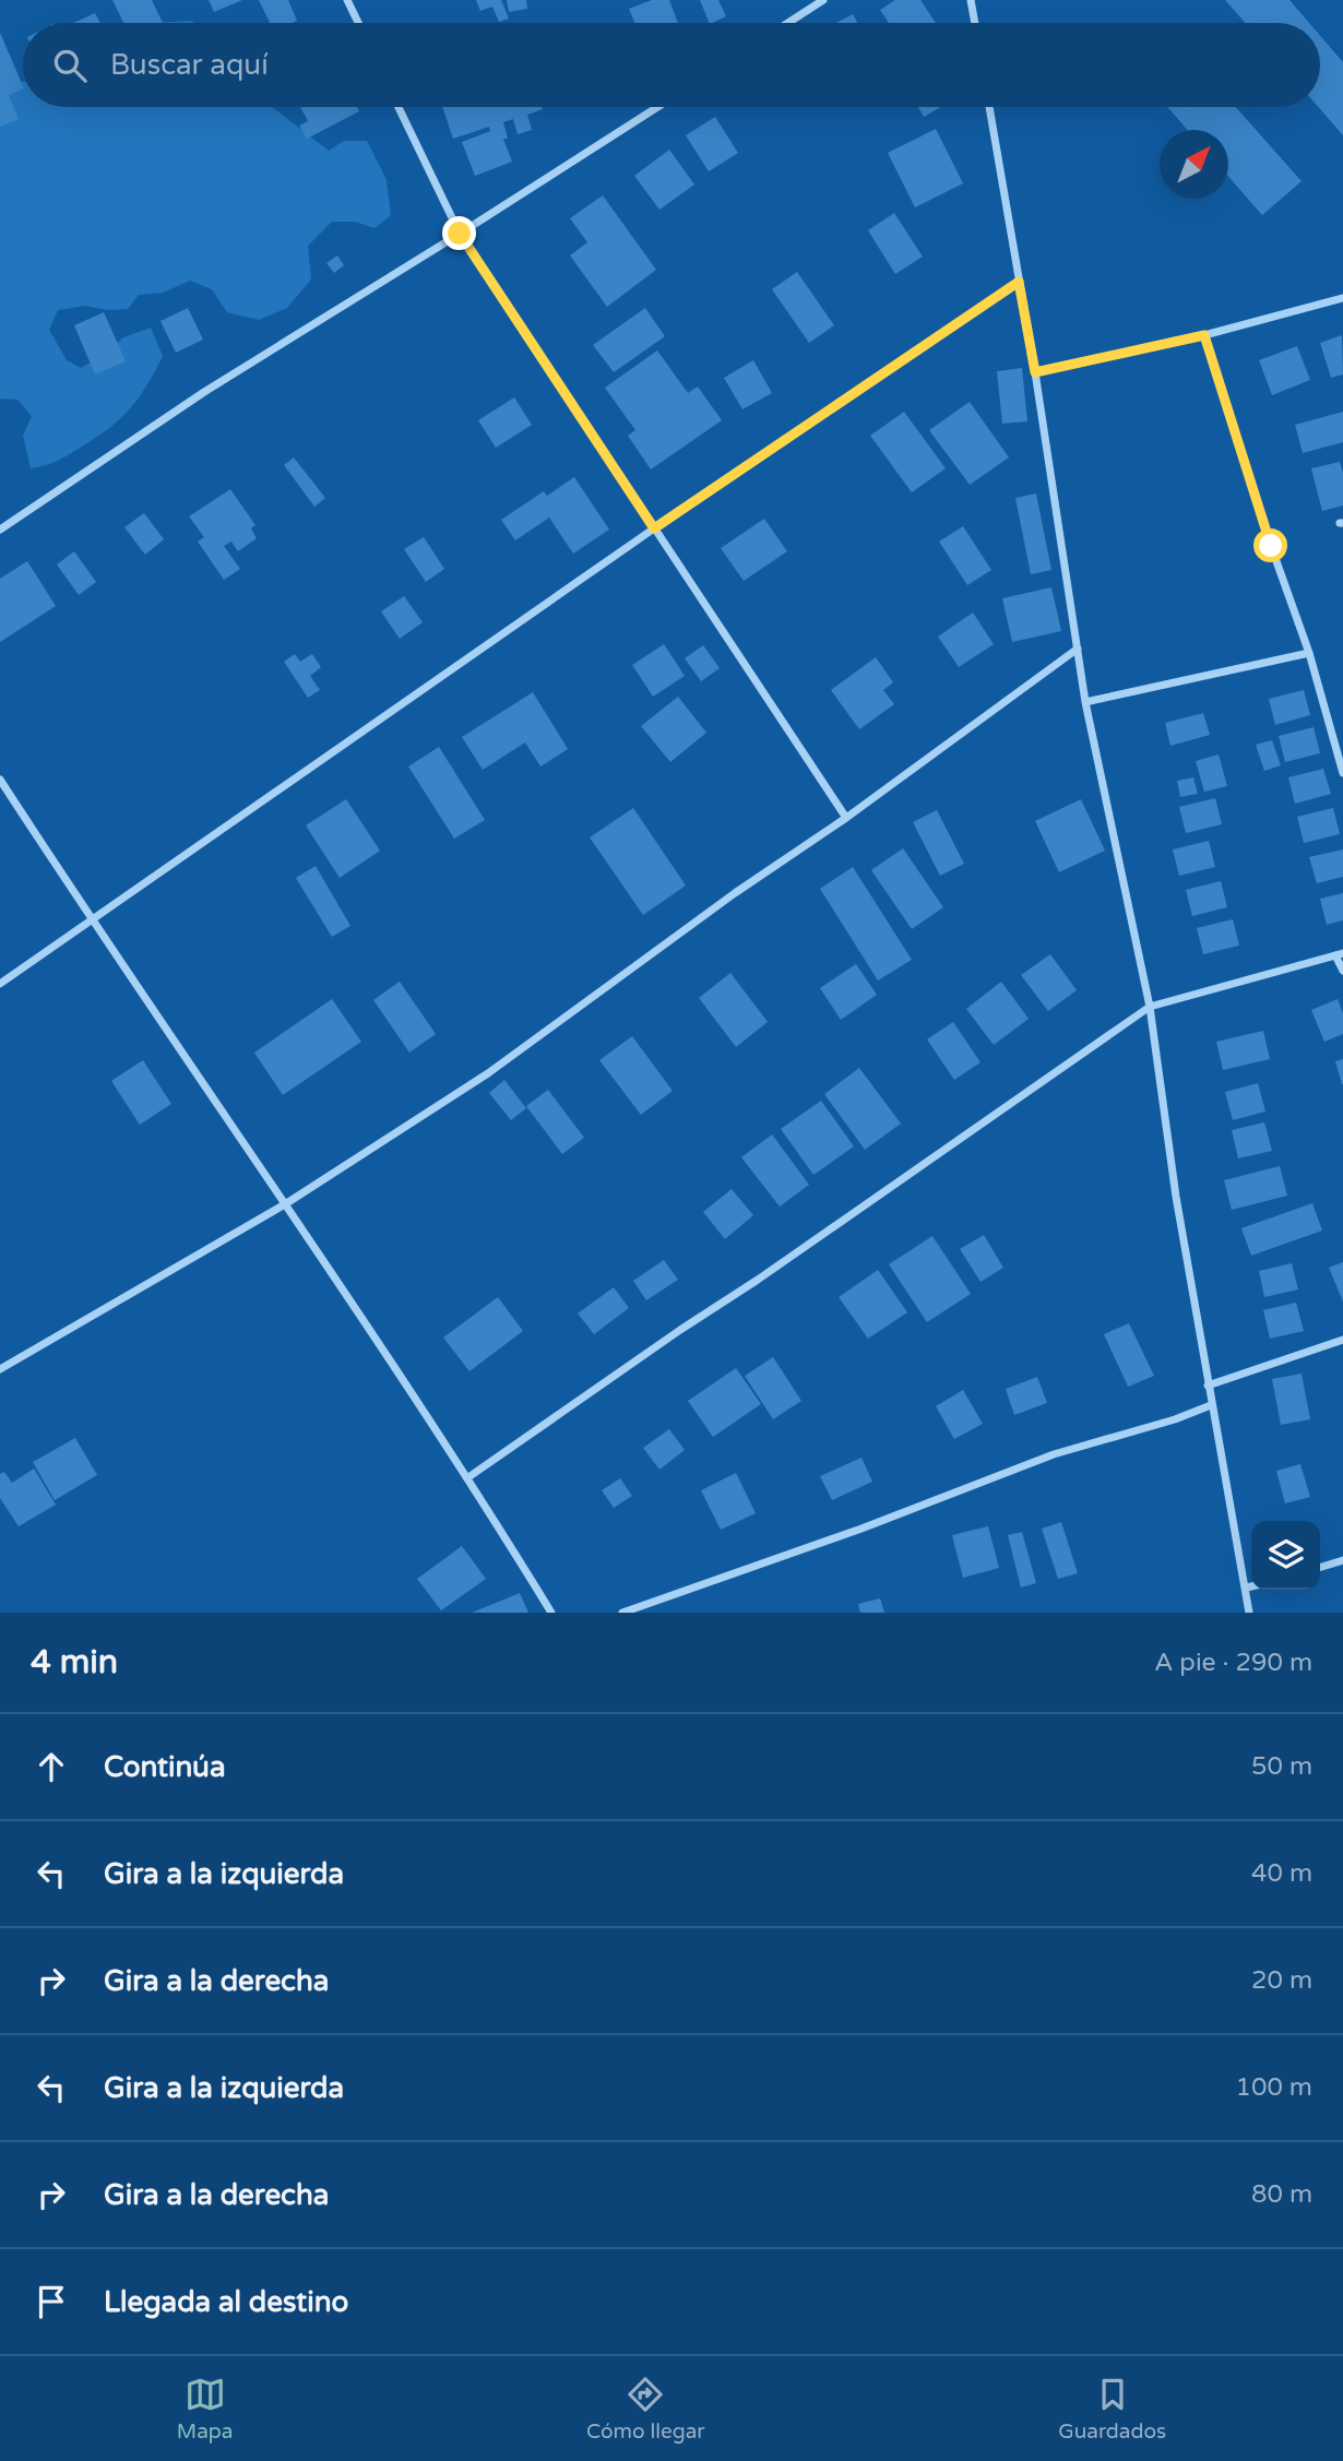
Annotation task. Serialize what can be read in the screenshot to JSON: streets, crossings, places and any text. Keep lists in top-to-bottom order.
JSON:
{
  "north": "top right",
  "page": {
    "search": "Buscar aquí",
    "heading": ["4 min", "A pie · 290 m"],
    "list": [
      ["Continúa", "50 m"],
      ["Gira a la izquierda", "40 m"],
      ["Gira a la derecha", "20 m"],
      ["Gira a la izquierda", "100 m"],
      ["Gira a la derecha", "80 m"],
      "Llegada al destino"
    ],
    "nav": ["Mapa", "Cómo llegar", "Guardados"]
  }
}
